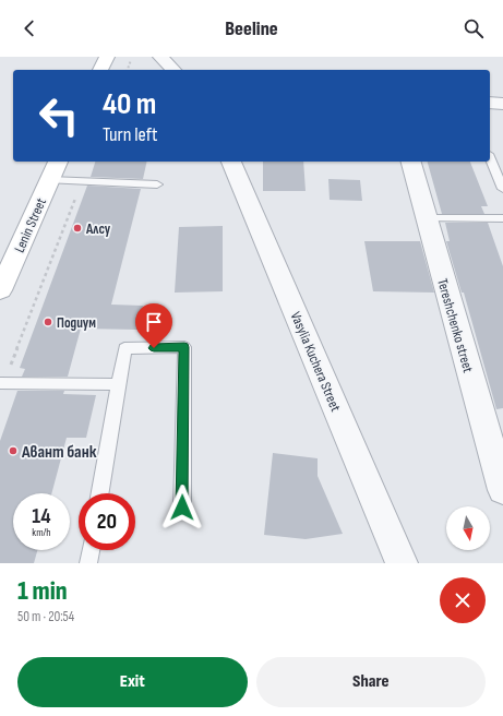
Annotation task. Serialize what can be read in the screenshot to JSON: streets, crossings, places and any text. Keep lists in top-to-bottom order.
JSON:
{
  "streets": {
    "main road": ["Lenin Street"],
    "street": ["Tereshchenko street", "Vasylia Kuchera Street"]
  },
  "places": ["Алсу", "Подиум", "Авант банк"],
  "north": "bottom",
  "page": {
    "header": "Beeline",
    "turn": ["40 m", "Turn left"],
    "speed": "14 km/h",
    "limit": "20",
    "heading": ["1 min", "50 m · 20:54"],
    "buttons": ["Exit", "Share"]
  }
}
